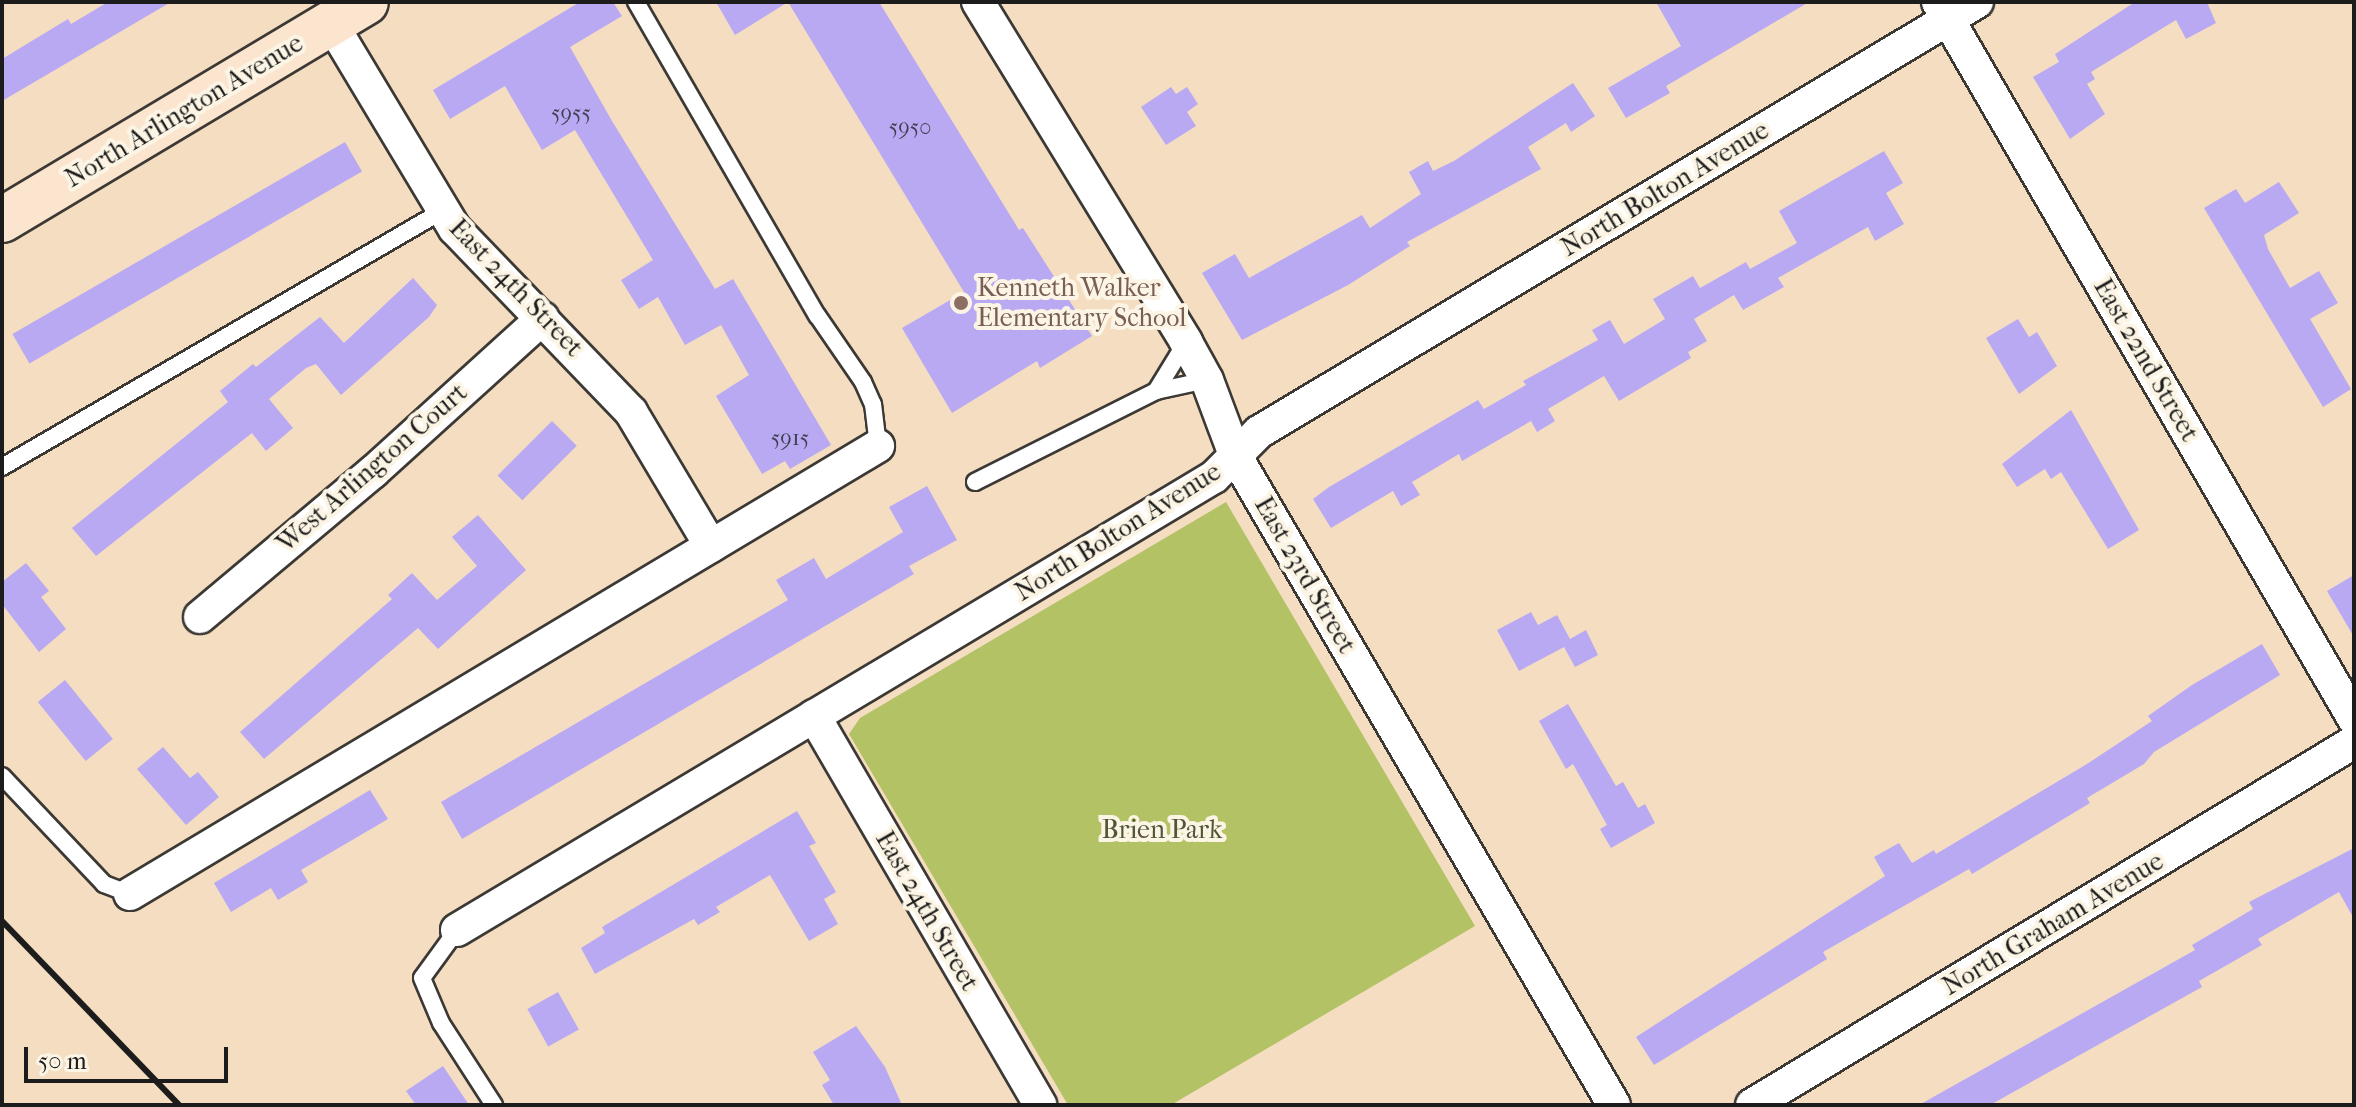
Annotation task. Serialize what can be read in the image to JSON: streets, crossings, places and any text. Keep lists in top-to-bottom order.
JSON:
{
  "streets": {
    "main road": ["North Arlington Avenue"],
    "street": [
      "North Bolton Avenue",
      "East 24th Street",
      "East 22nd Street",
      "West Arlington Court",
      "East 23rd Street",
      "North Graham Avenue"
    ]
  },
  "crossings": [
    ["North Arlington Avenue", "East 24th Street"],
    ["North Bolton Avenue", "East 24th Street"],
    ["North Bolton Avenue", "East 22nd Street"],
    ["North Bolton Avenue", "East 23rd Street"],
    ["East 24th Street", "West Arlington Court"]
  ],
  "parks": ["Brien Park"],
  "places": ["Kenneth Walker Elementary School"],
  "house_numbers": ["5955", "5950", "5915"],
  "scale_bar": "50 m"
}
